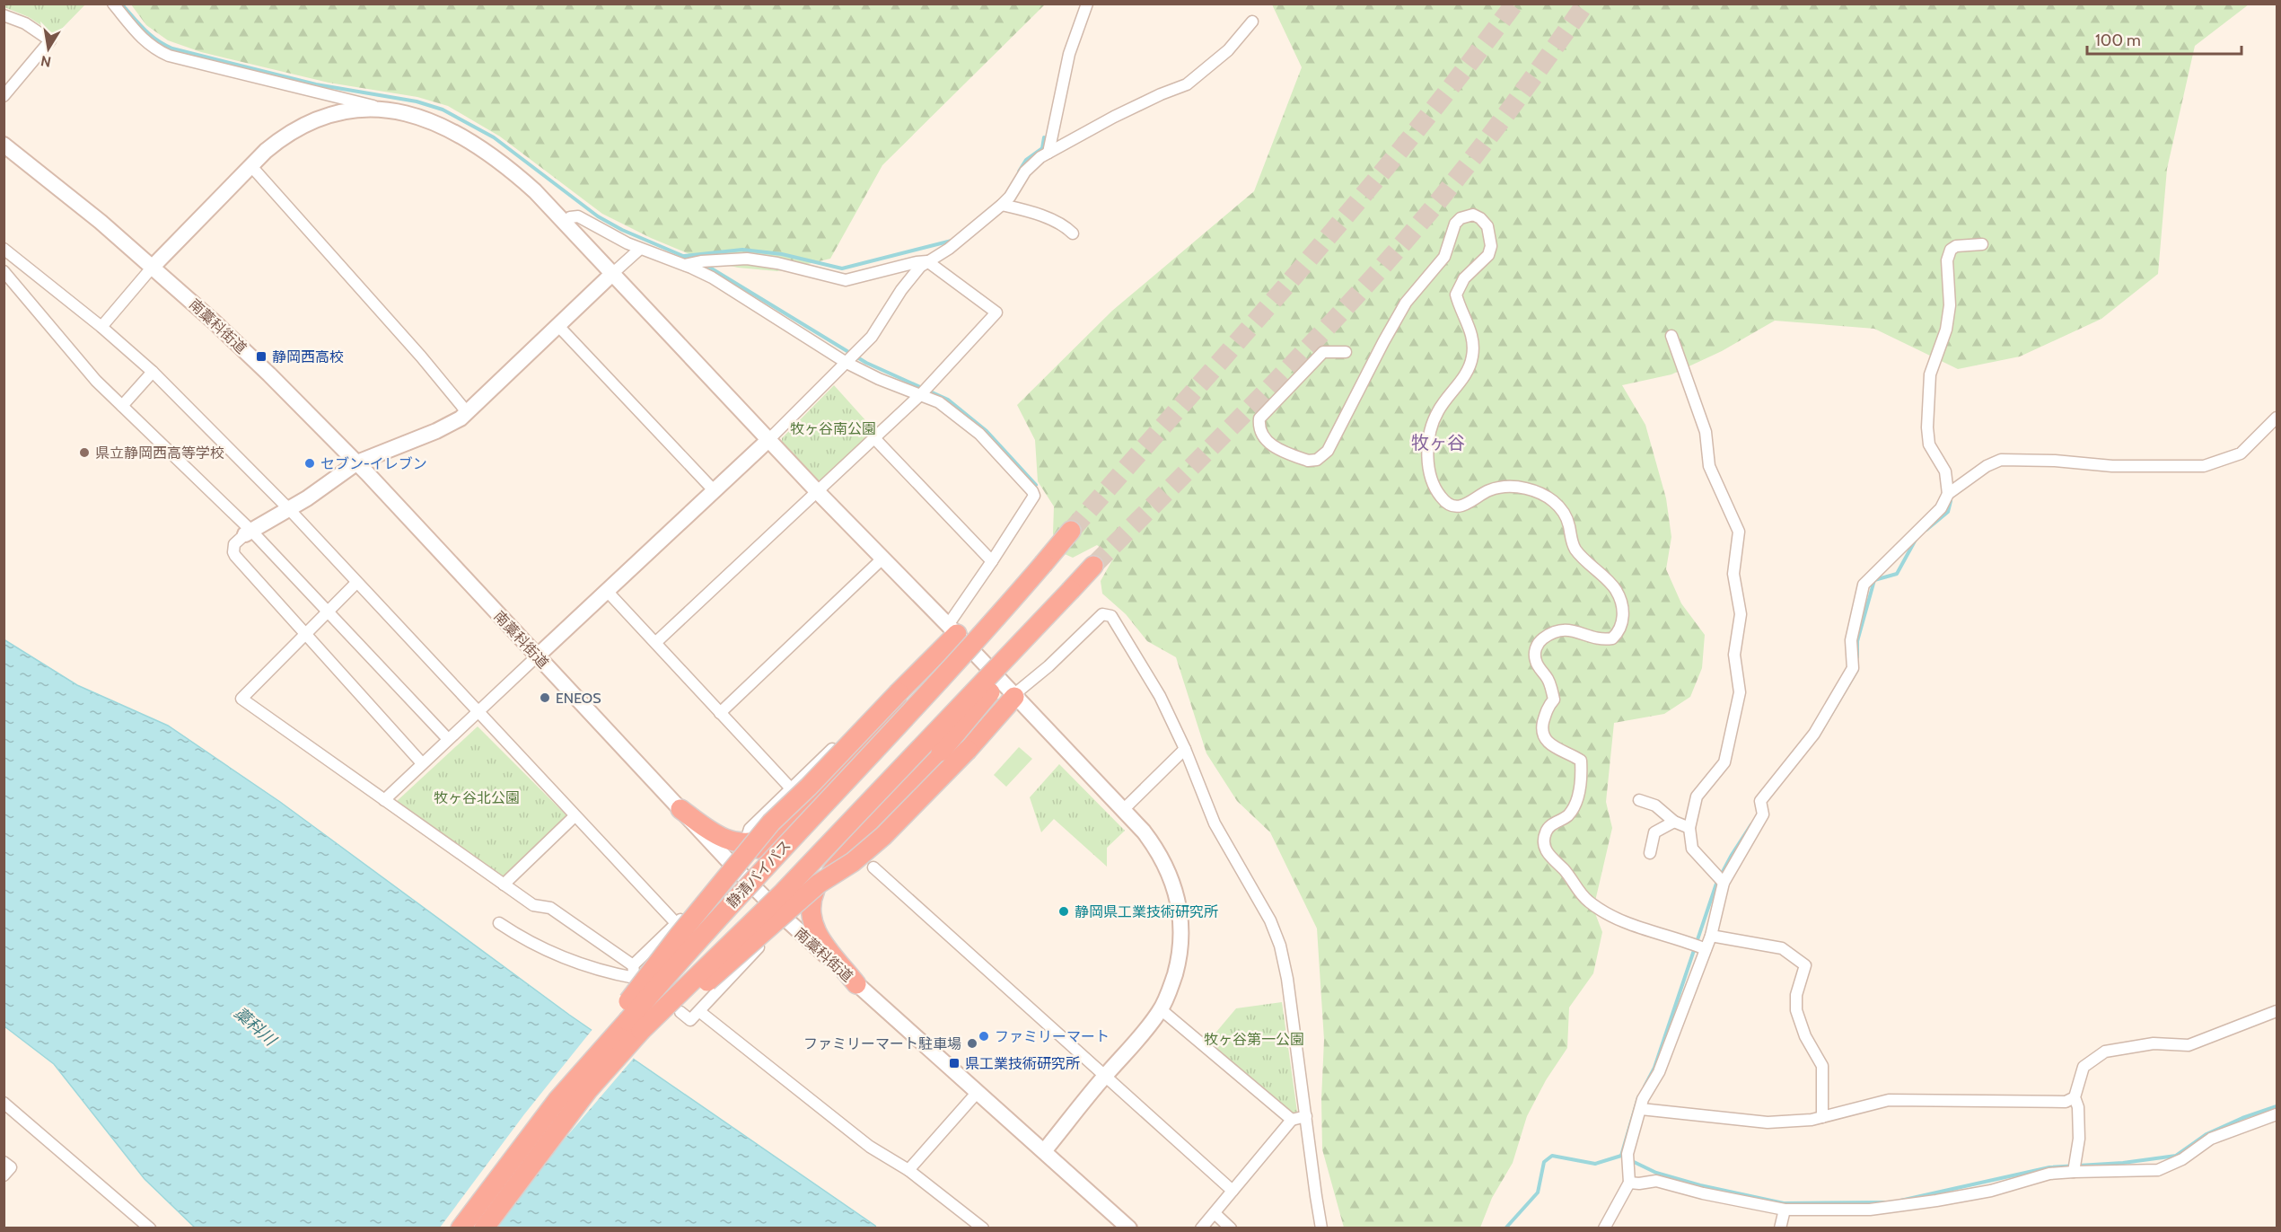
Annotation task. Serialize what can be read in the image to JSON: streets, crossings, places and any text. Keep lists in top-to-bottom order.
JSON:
{
  "streets": {
    "highway": ["静清バイパス"],
    "street": ["南藁科街道"]
  },
  "districts": ["牧ヶ谷"],
  "water": ["藁科川"],
  "parks": ["牧ヶ谷南公園", "牧ヶ谷北公園", "牧ヶ谷第一公園"],
  "places": {
    "transit": ["静岡西高校", "県工業技術研究所"],
    "other": [
      "県立静岡西高等学校",
      "セブン-イレブン",
      "ENEOS",
      "静岡県工業技術研究所",
      "ファミリーマート",
      "ファミリーマート駐車場"
    ]
  },
  "scale_bar": "100 m",
  "north": "bottom"
}
